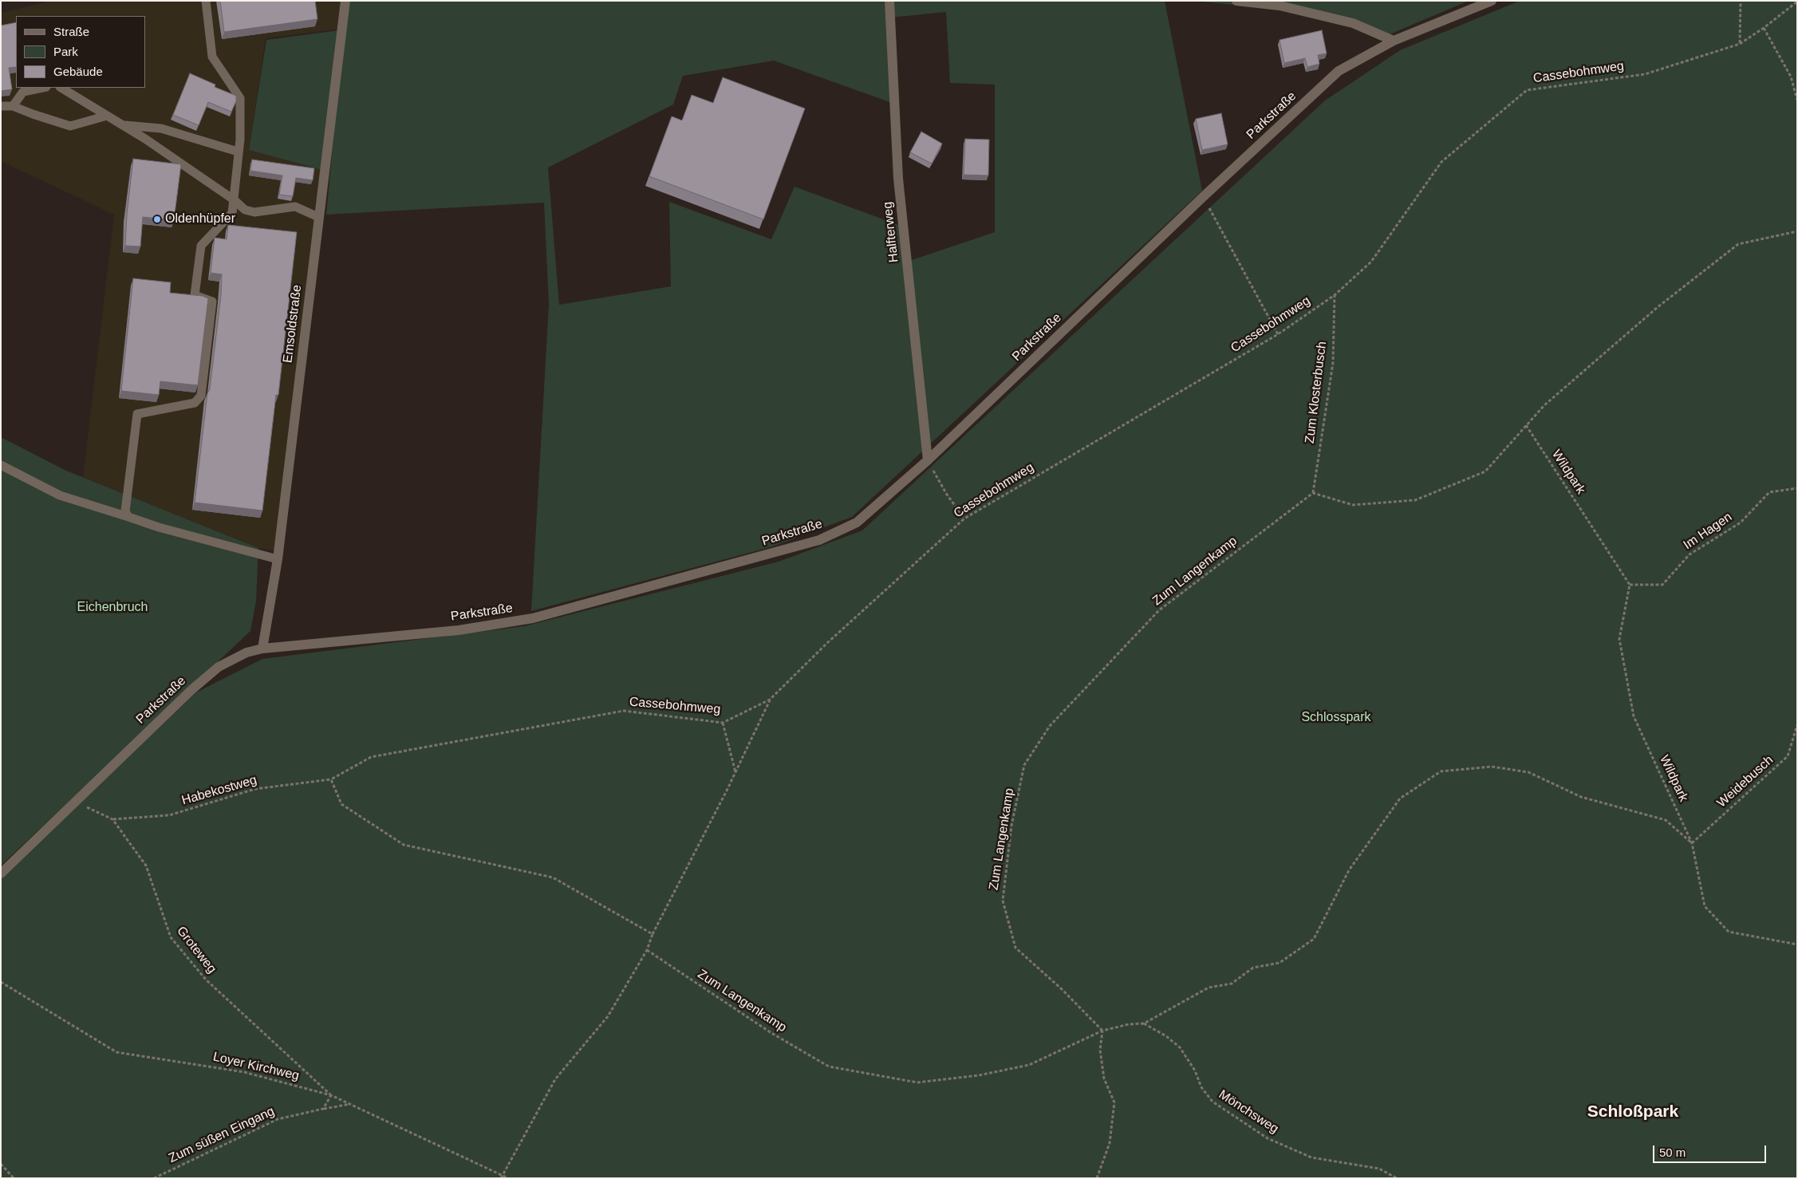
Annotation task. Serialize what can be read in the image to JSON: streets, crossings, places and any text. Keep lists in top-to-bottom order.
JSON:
{
  "streets": {
    "street": ["Parkstraße", "Halfterweg", "Emsoldstraße"],
    "path": [
      "Cassebohmweg",
      "Zum Klosterbusch",
      "Wildpark",
      "Im Hagen",
      "Zum Langenkamp",
      "Weidebusch",
      "Habekostweg",
      "Groteweg",
      "Loyer Kirchweg",
      "Mönchsweg",
      "Zum süßen Eingang"
    ]
  },
  "crossings": [
    ["Cassebohmweg", "Zum Klosterbusch"],
    ["Cassebohmweg", "Habekostweg"],
    ["Parkstraße", "Halfterweg"],
    ["Parkstraße", "Emsoldstraße"],
    ["Zum Klosterbusch", "Zum Langenkamp"],
    ["Wildpark", "Im Hagen"],
    ["Wildpark", "Weidebusch"],
    ["Habekostweg", "Groteweg"],
    ["Groteweg", "Loyer Kirchweg"],
    ["Loyer Kirchweg", "Zum süßen Eingang"]
  ],
  "districts": ["Schloßpark"],
  "parks": ["Eichenbruch", "Schlosspark"],
  "places": ["Oldenhüpfer"],
  "legend": ["Straße", "Park", "Gebäude"],
  "scale_bar": "50 m"
}
